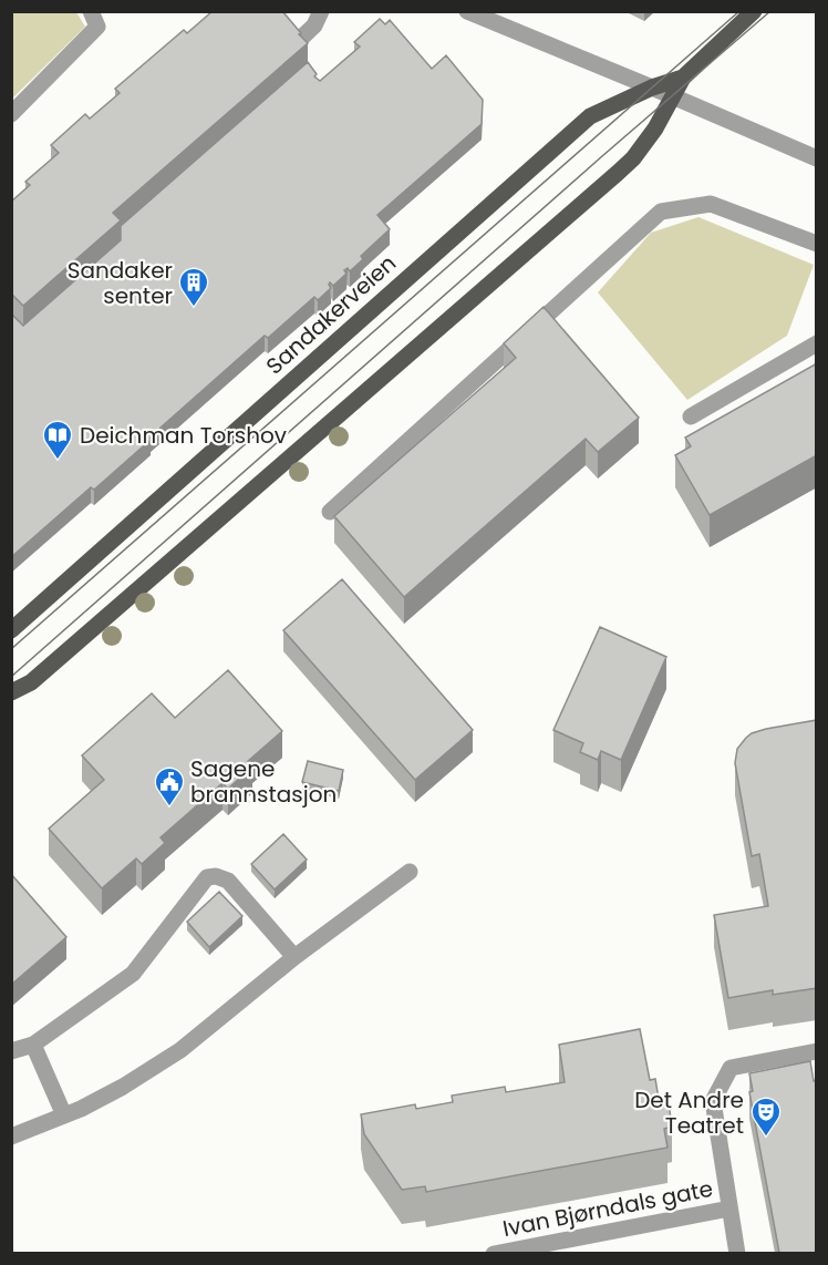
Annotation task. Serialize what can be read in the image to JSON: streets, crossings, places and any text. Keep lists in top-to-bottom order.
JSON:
{
  "streets": {
    "main road": ["Sandakerveien"],
    "street": ["Ivan Bjørndals gate"]
  },
  "places": {
    "building": ["Sandaker senter"],
    "library": ["Deichman Torshov"],
    "public building": ["Sagene brannstasjon"],
    "theatre": ["Det Andre Teatret"]
  }
}
